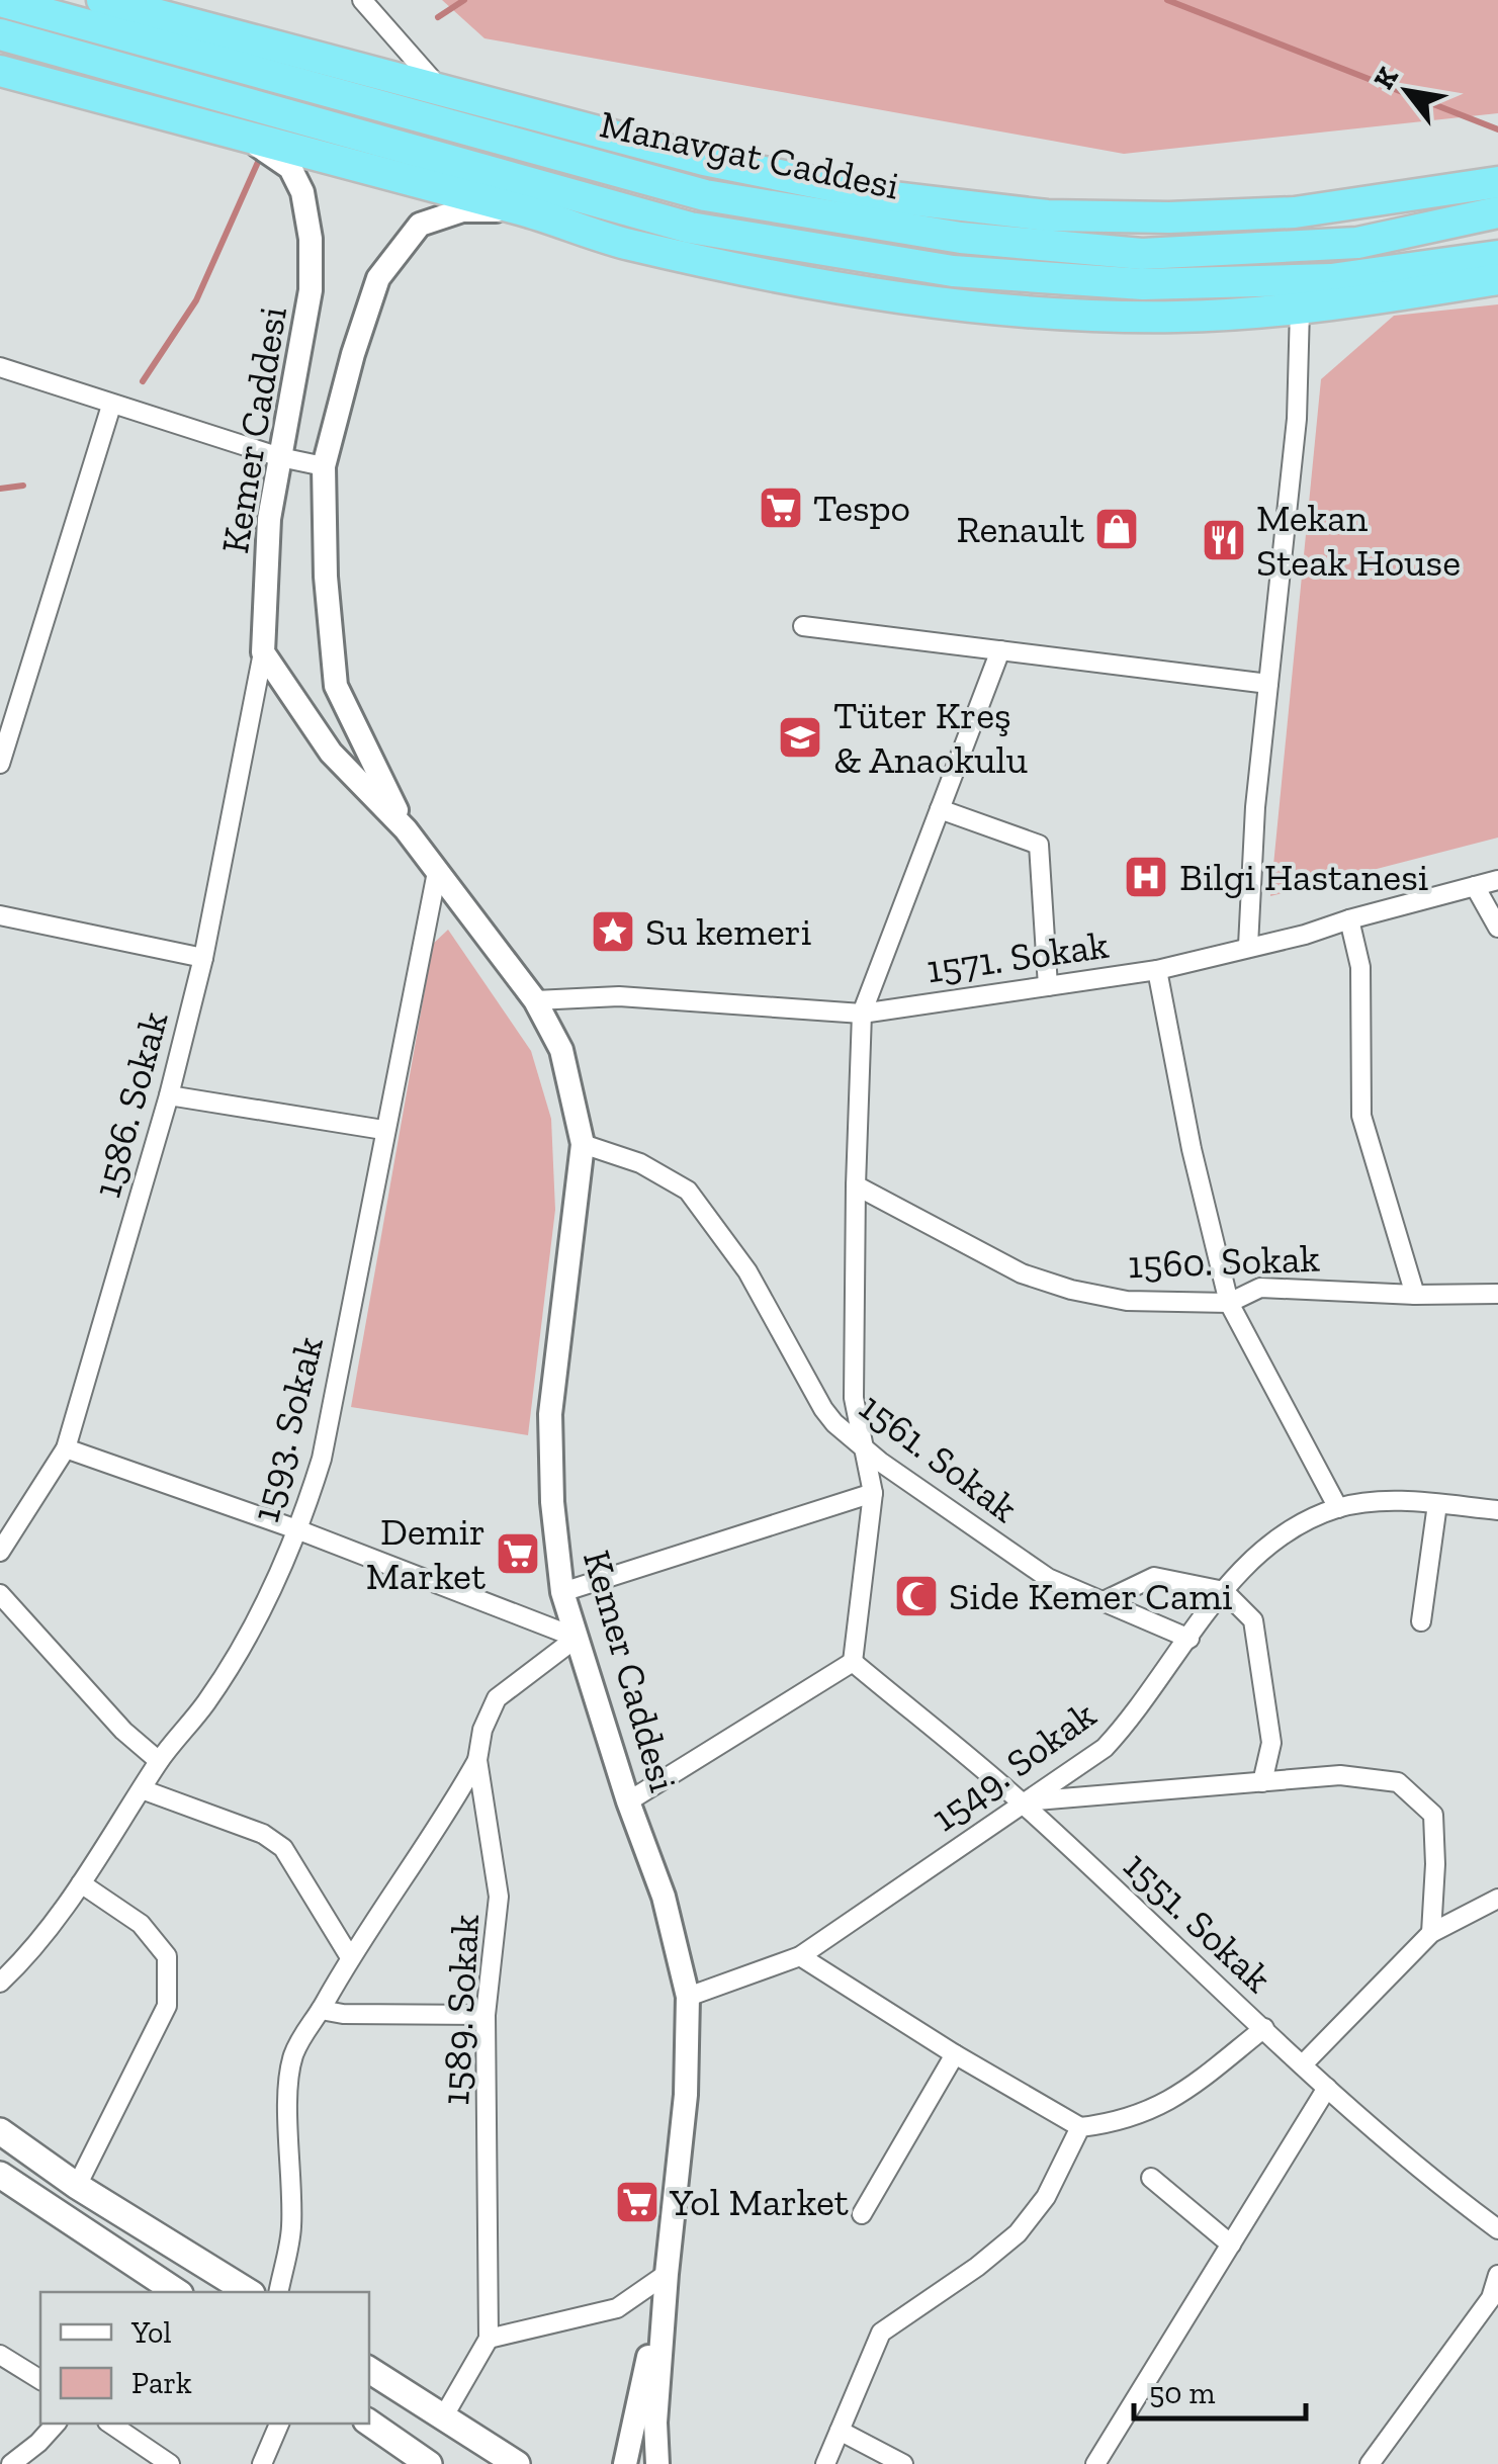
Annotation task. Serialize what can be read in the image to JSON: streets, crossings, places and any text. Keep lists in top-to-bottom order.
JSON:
{
  "streets": {
    "highway": ["Manavgat Caddesi"],
    "street": [
      "Kemer Caddesi",
      "1571. Sokak",
      "1586. Sokak",
      "1560. Sokak",
      "1593. Sokak",
      "1561. Sokak",
      "1549. Sokak",
      "1551. Sokak",
      "1589. Sokak"
    ]
  },
  "crossings": [
    ["Kemer Caddesi", "1571. Sokak"],
    ["Kemer Caddesi", "1586. Sokak"],
    ["Kemer Caddesi", "1593. Sokak"],
    ["Kemer Caddesi", "1561. Sokak"],
    ["Kemer Caddesi", "1549. Sokak"],
    ["Kemer Caddesi", "1589. Sokak"],
    ["1561. Sokak", "1549. Sokak"],
    ["1549. Sokak", "1551. Sokak"]
  ],
  "places": {
    "supermarket": ["Tespo", "Demir Market", "Yol Market"],
    "shop": ["Renault"],
    "restaurant": ["Mekan Steak House"],
    "school or university": ["Tüter Kreş & Anaokulu"],
    "hospital": ["Bilgi Hastanesi"],
    "place": ["Su kemeri"],
    "mosque": ["Side Kemer Cami"]
  },
  "legend": ["Yol", "Park"],
  "scale_bar": "50 m",
  "north": "top left"
}
